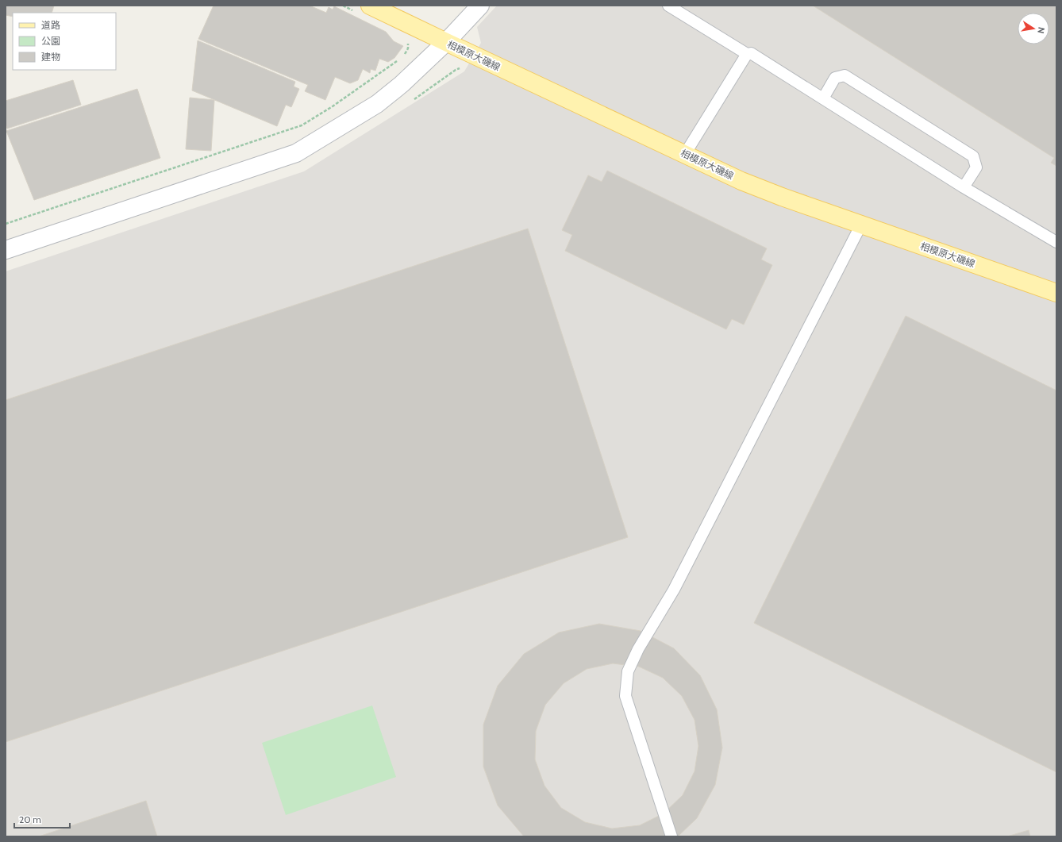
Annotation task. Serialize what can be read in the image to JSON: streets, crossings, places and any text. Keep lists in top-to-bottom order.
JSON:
{
  "streets": {
    "main road": ["相模原大磯線"]
  },
  "legend": ["道路", "公園", "建物"],
  "scale_bar": "20 m",
  "north": "right"
}
